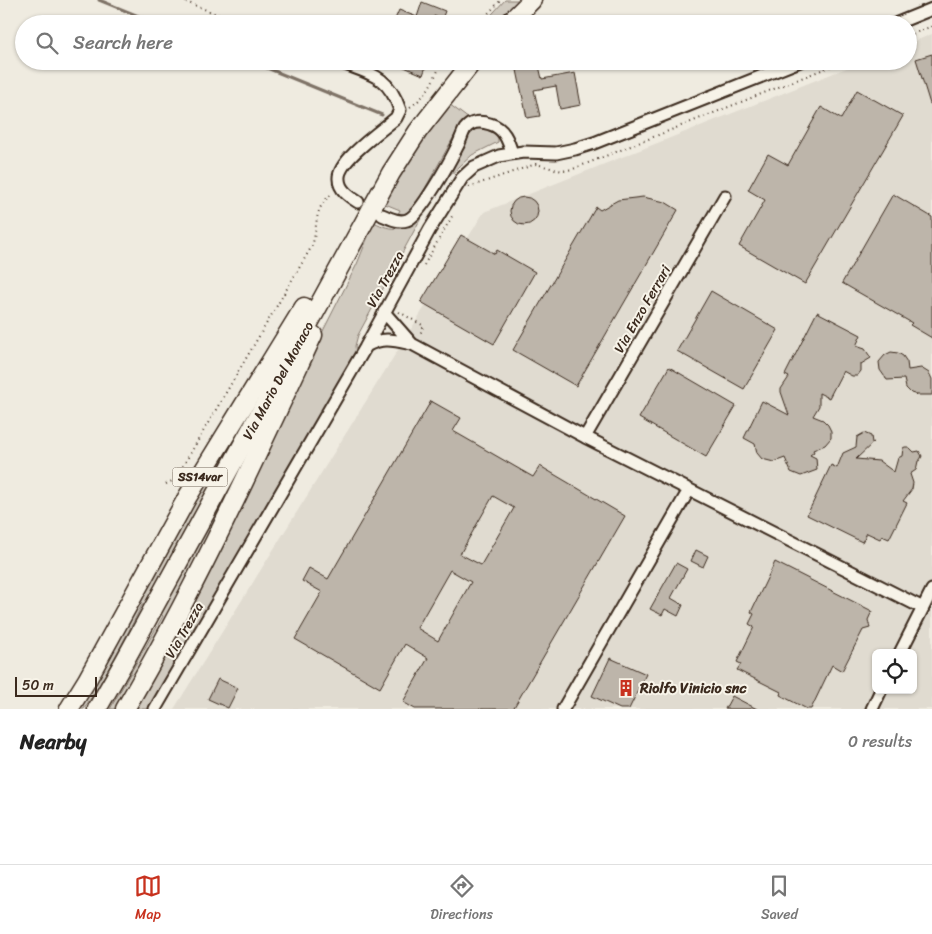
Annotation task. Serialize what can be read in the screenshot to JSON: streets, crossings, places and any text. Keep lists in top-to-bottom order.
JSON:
{
  "streets": {
    "highway": ["Via Mario Del Monaco", "SS14var"],
    "street": ["Via Trezza", "Via Enzo Ferrari"]
  },
  "crossings": [
    ["Via Mario Del Monaco", "SS14var"]
  ],
  "places": {
    "building": ["Riolfo Vinicio snc"]
  },
  "scale_bar": "50 m",
  "page": {
    "search": "Search here",
    "scale": "50 m",
    "heading": ["Nearby", "0 results"],
    "nav": ["Map", "Directions", "Saved"]
  }
}
